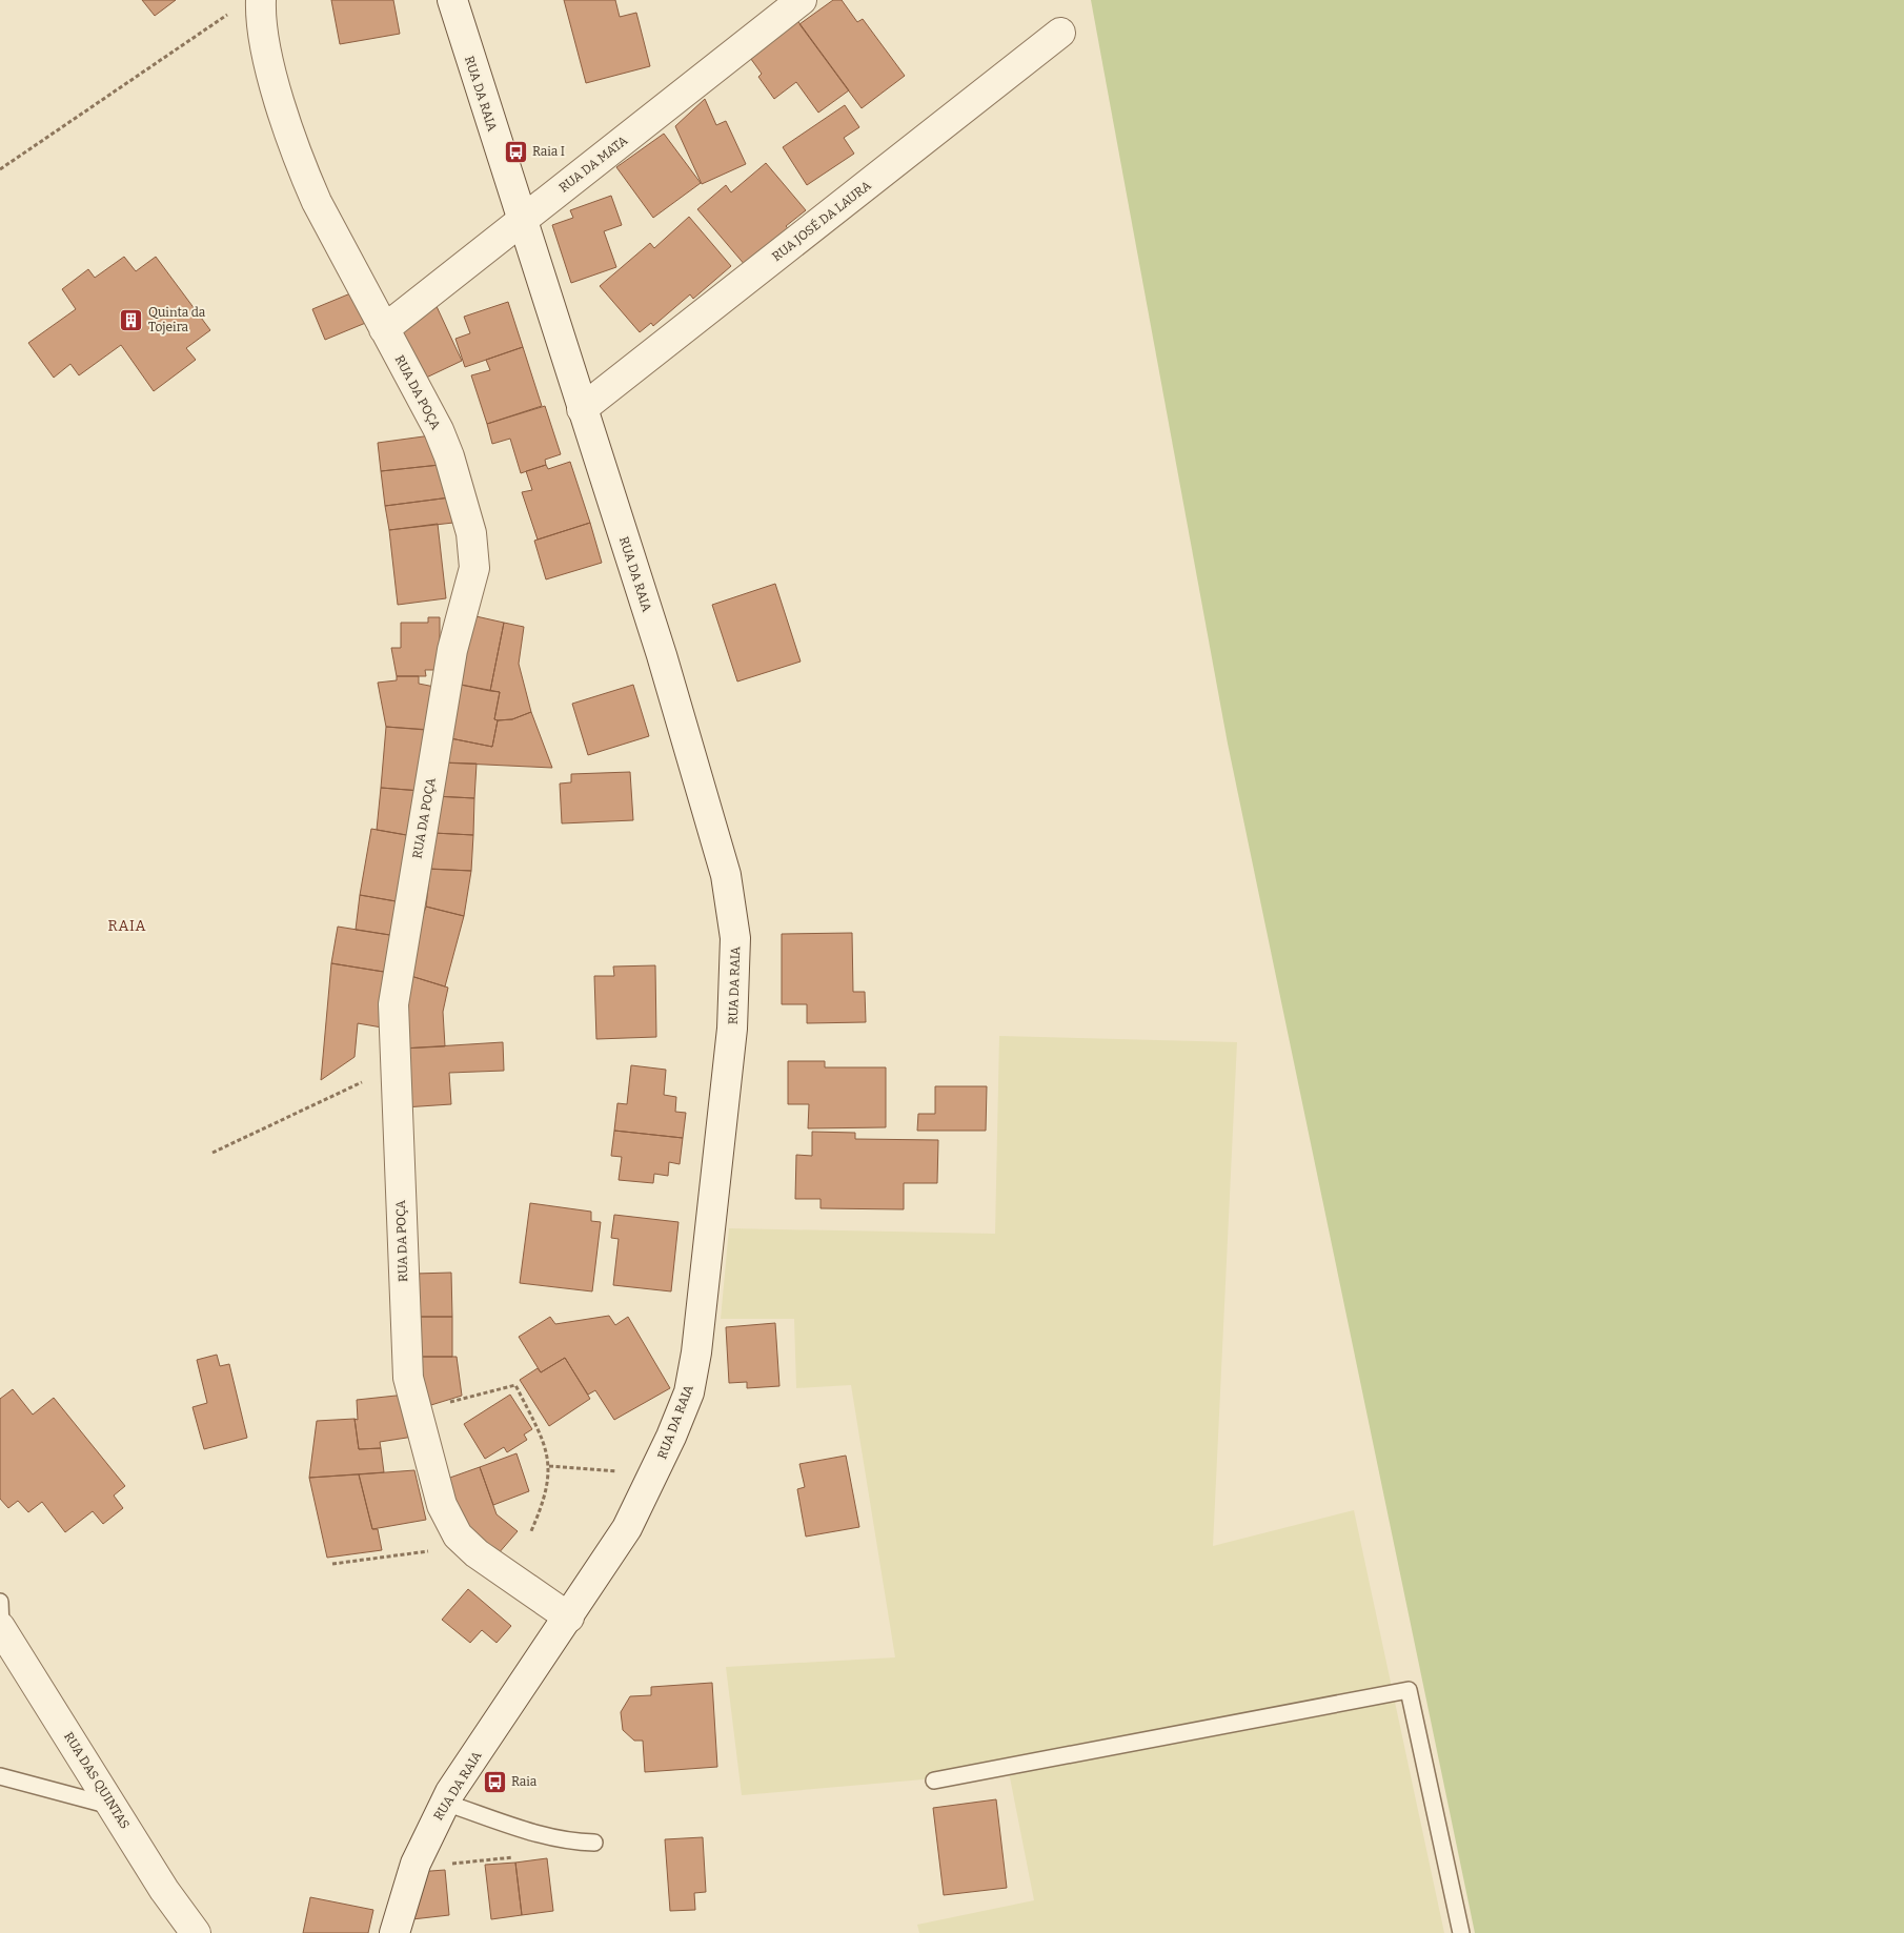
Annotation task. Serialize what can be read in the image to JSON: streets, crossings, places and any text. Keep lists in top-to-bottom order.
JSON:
{
  "streets": {
    "street": [
      "RUA DA RAIA",
      "RUA DA MATA",
      "RUA JOSÉ DA LAURA",
      "RUA DA POÇA",
      "RUA DAS QUINTAS"
    ]
  },
  "crossings": [
    ["RUA DA RAIA", "RUA DA MATA"],
    ["RUA DA RAIA", "RUA JOSÉ DA LAURA"],
    ["RUA DA RAIA", "RUA DA POÇA"],
    ["RUA DA MATA", "RUA DA POÇA"]
  ],
  "districts": ["RAIA"],
  "places": {
    "bus stop": ["Raia I", "Raia"],
    "building": ["Quinta da Tojeira"]
  }
}
